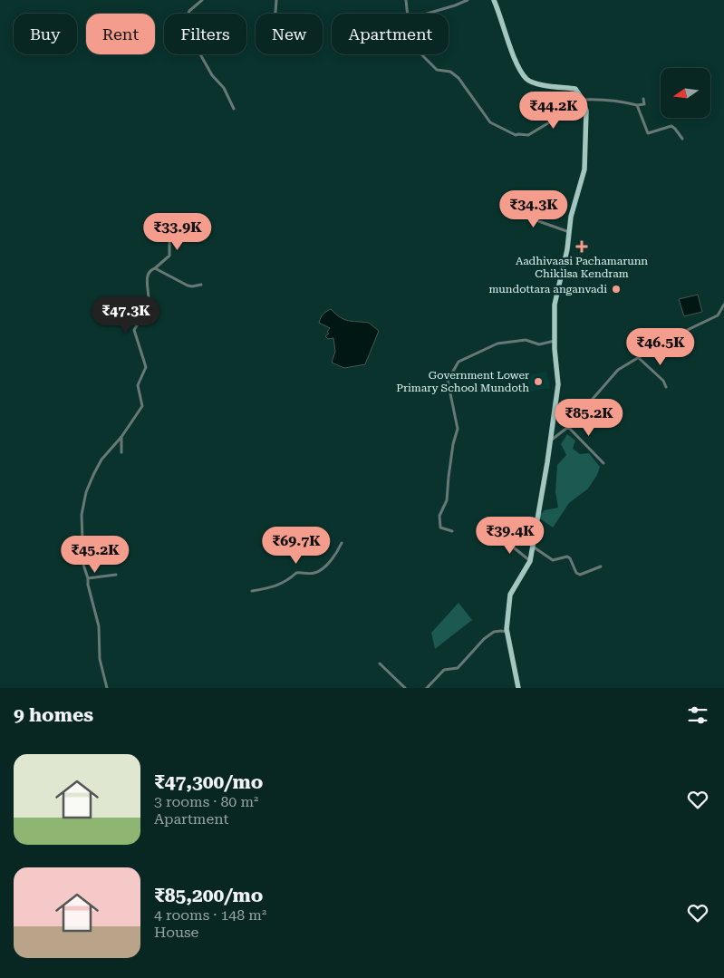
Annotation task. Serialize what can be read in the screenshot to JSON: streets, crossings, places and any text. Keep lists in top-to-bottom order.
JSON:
{
  "places": {
    "health": ["Aadhivaasi Pachamarunn Chikilsa Kendram"],
    "other": ["mundottara anganvadi", "Government Lower Primary School Mundoth"]
  },
  "north": "left",
  "page": {
    "chip": [
      "Buy",
      "Rent",
      "Filters",
      "New",
      "Apartment"
    ],
    "price": [
      "₹44.2K",
      "₹34.3K",
      "₹33.9K",
      "₹47.3K",
      "₹46.5K",
      "₹85.2K",
      "₹39.4K",
      "₹69.7K",
      "₹45.2K"
    ],
    "heading": "9 homes",
    "list": [
      {
        "name": "₹47,300/mo",
        "note": "3 rooms · 80 m² · Apartment"
      },
      {
        "name": "₹85,200/mo",
        "note": "4 rooms · 148 m² · House"
      }
    ]
  }
}
